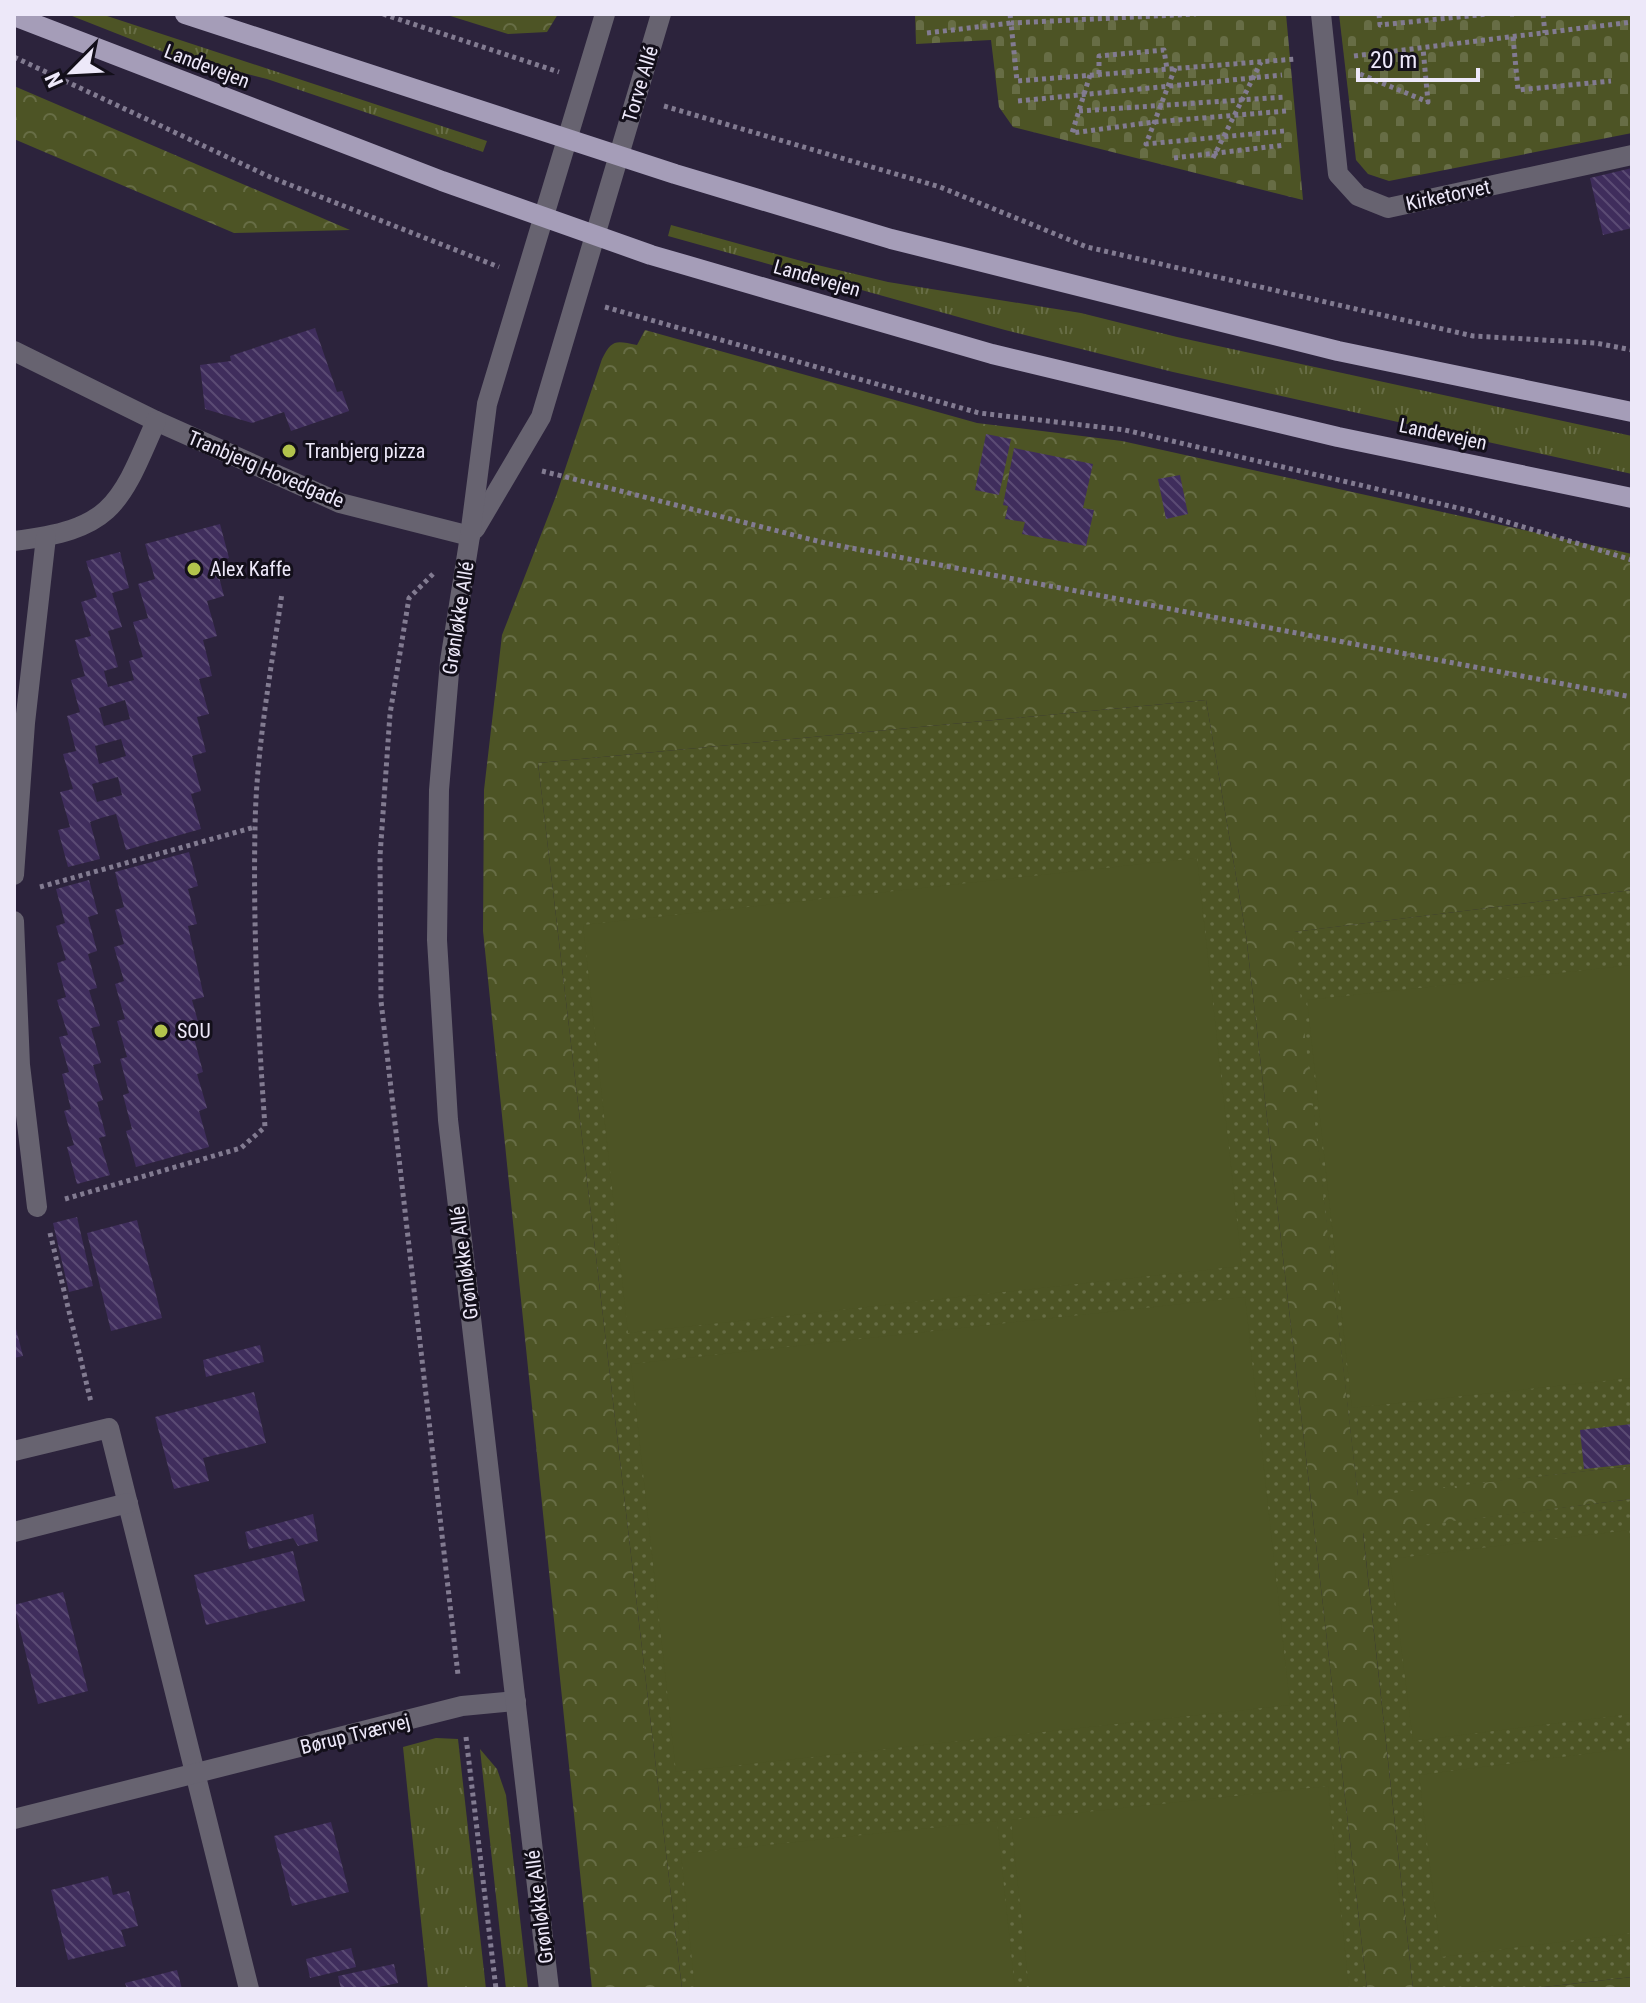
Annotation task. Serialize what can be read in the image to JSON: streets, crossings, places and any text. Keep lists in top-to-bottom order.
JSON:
{
  "streets": {
    "main road": ["Landevejen"],
    "street": [
      "Torve Allé",
      "Kirketorvet",
      "Tranbjerg Hovedgade",
      "Grønløkke Allé",
      "Børup Tværvej"
    ]
  },
  "crossings": [
    ["Landevejen", "Torve Allé"],
    ["Landevejen", "Grønløkke Allé"],
    ["Torve Allé", "Grønløkke Allé"],
    ["Tranbjerg Hovedgade", "Grønløkke Allé"],
    ["Grønløkke Allé", "Børup Tværvej"]
  ],
  "places": ["Tranbjerg pizza", "Alex Kaffe", "SOU"],
  "scale_bar": "20 m",
  "north": "bottom left"
}
